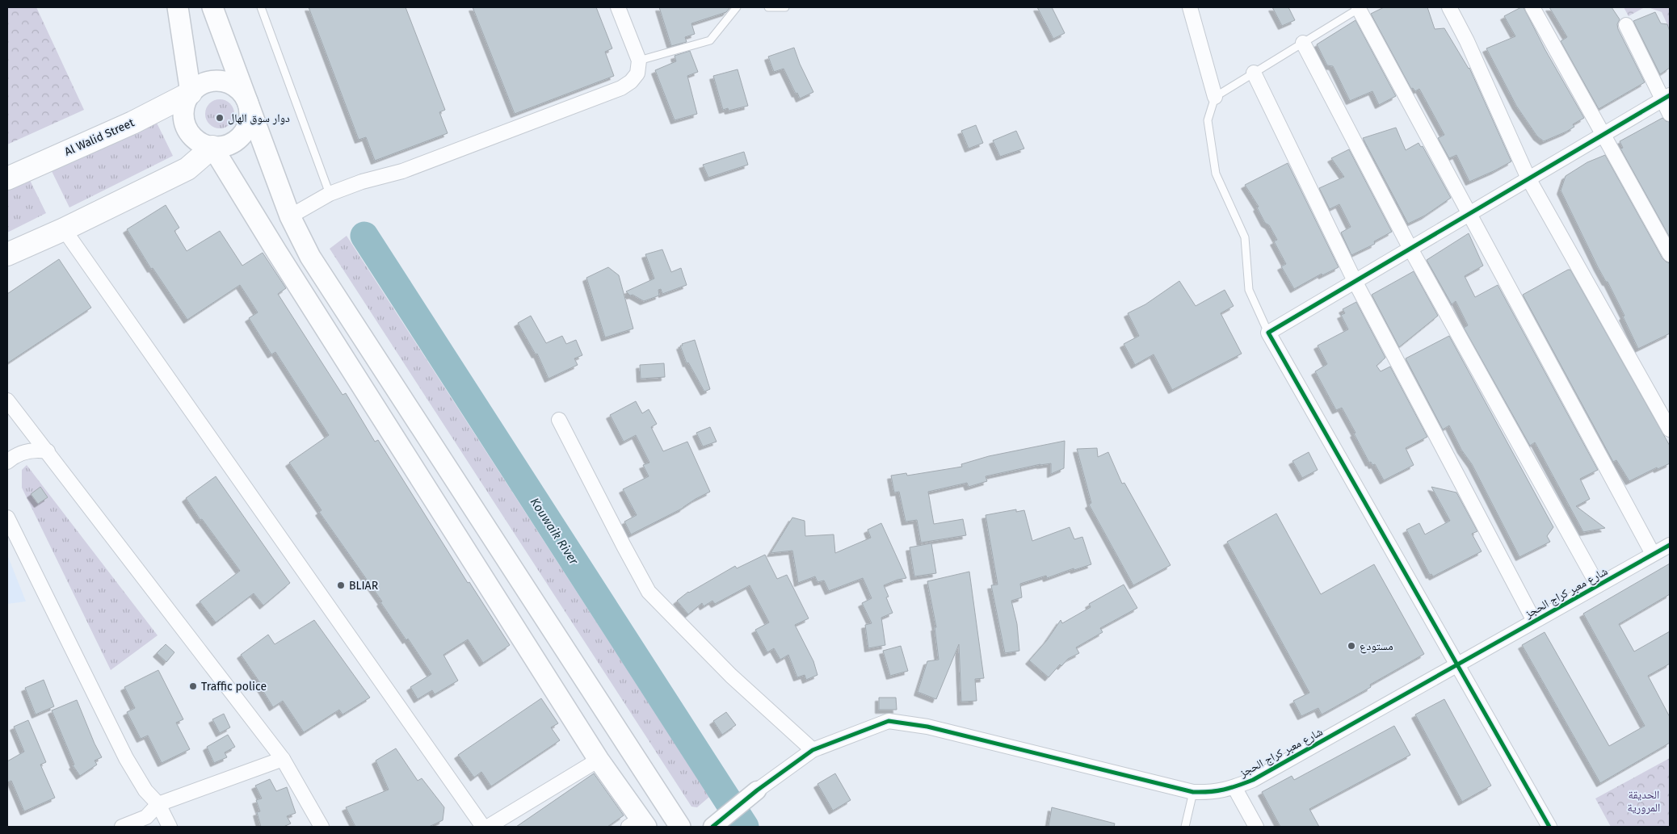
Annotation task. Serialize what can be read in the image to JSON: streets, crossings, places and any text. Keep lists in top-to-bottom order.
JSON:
{
  "streets": {
    "main road": ["Al Walid Street"],
    "street": ["شارع معبر كراج الحجز"]
  },
  "water": ["Kouwaik River"],
  "parks": ["الحديقة المرورية"],
  "places": [
    "دوار سوق الهال",
    "BLIAR",
    "مستودع",
    "Traffic police"
  ]
}
